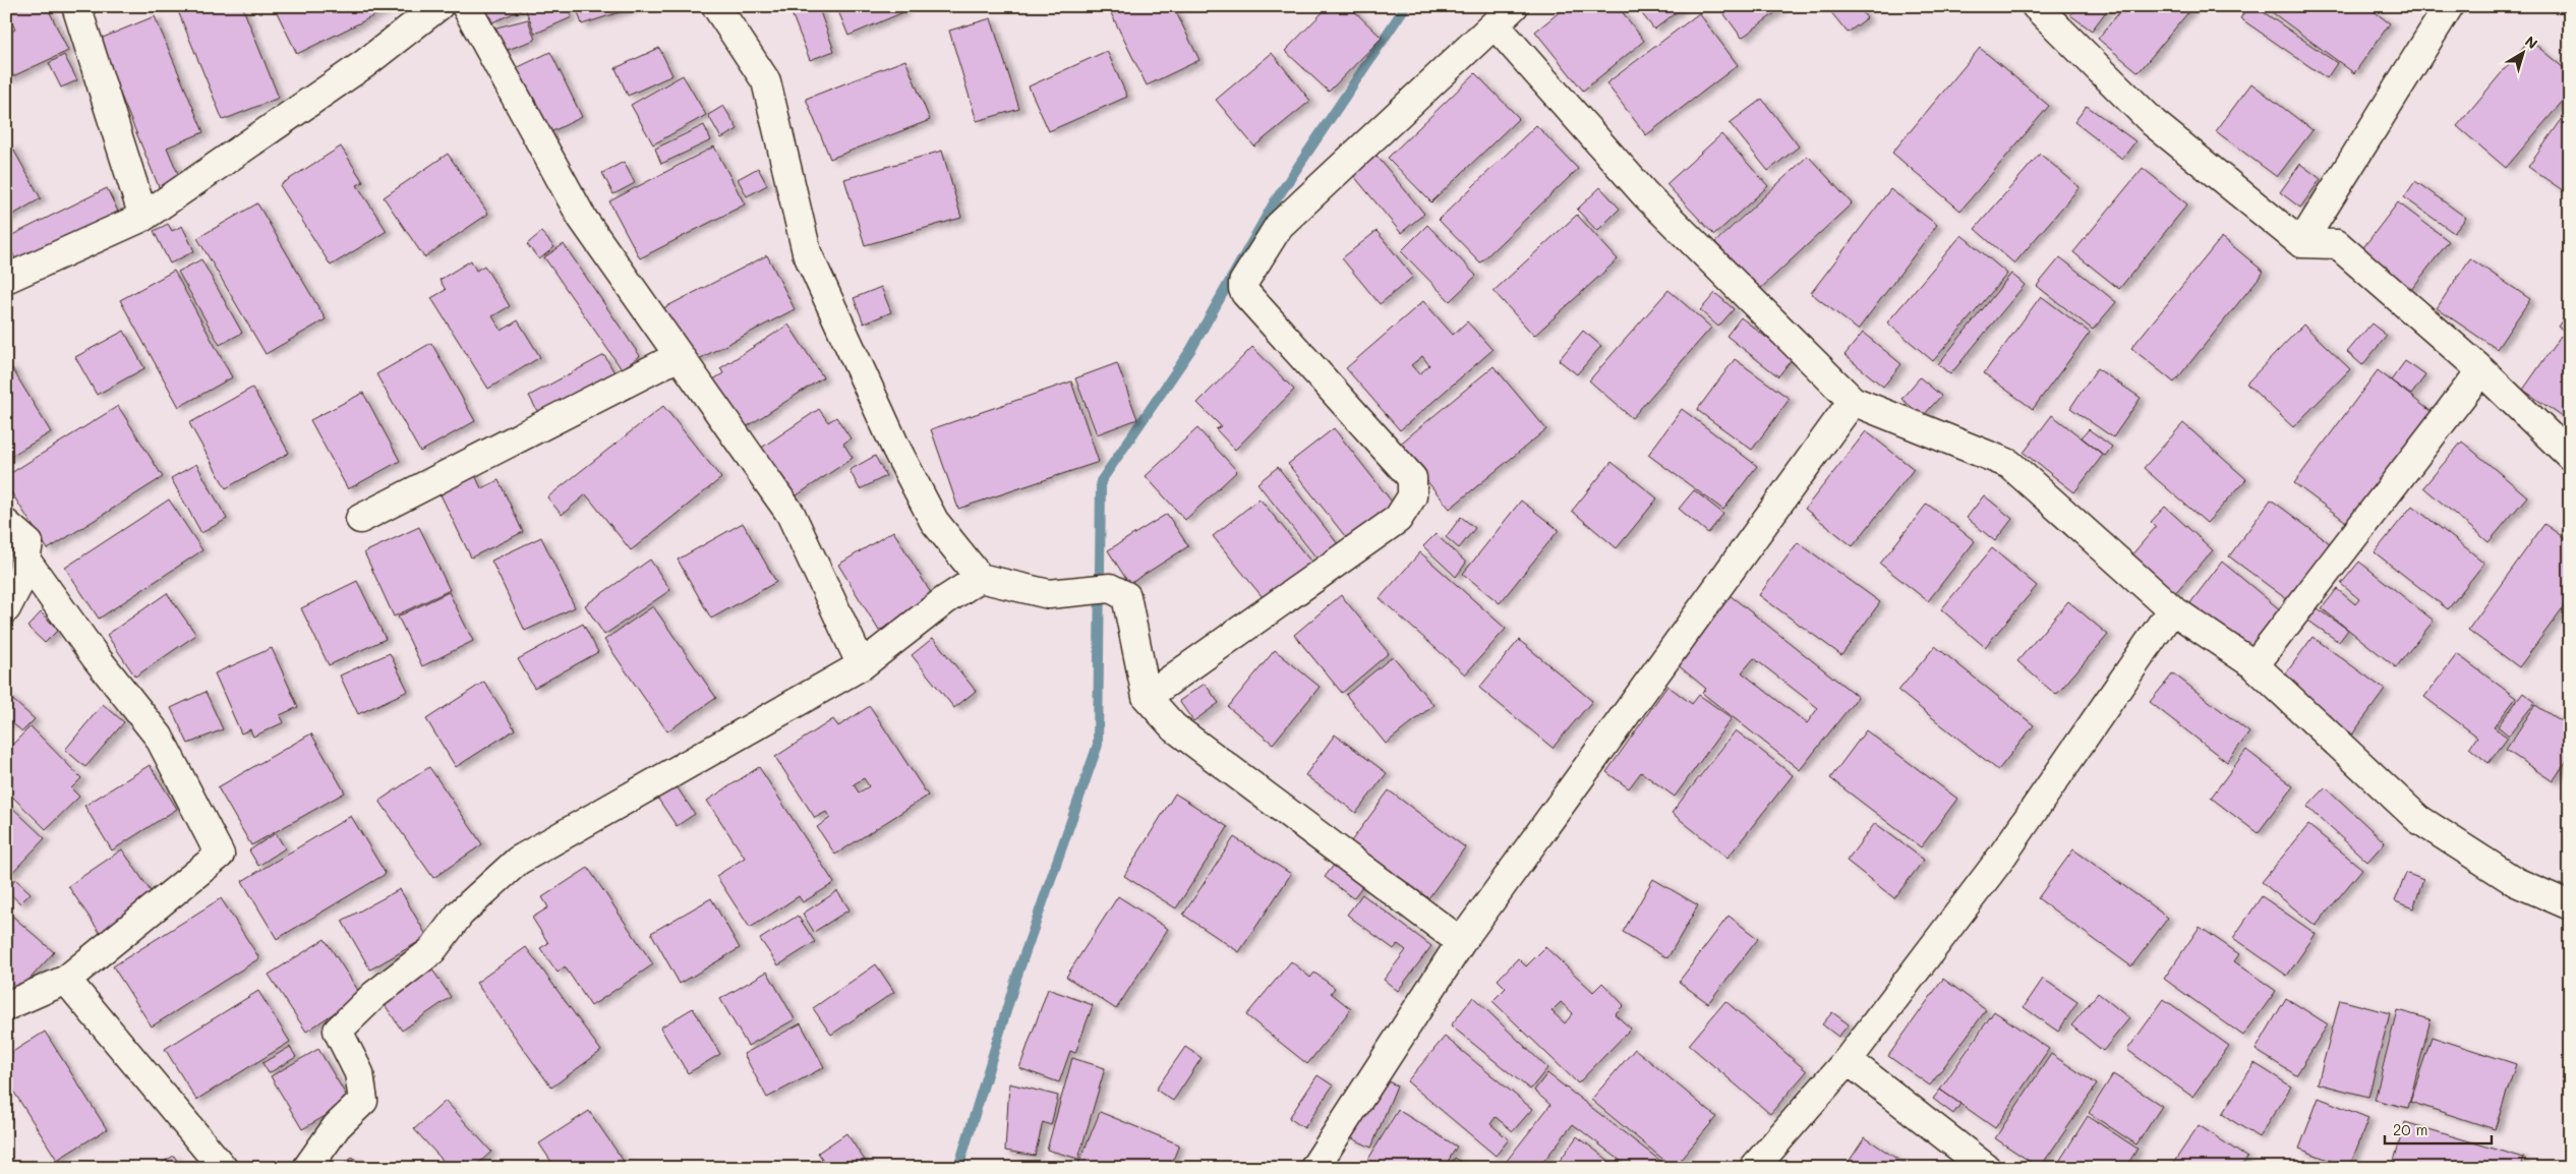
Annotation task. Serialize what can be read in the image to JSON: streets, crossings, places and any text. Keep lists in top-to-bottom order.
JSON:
{
  "scale_bar": "20 m",
  "north": "top right"
}
